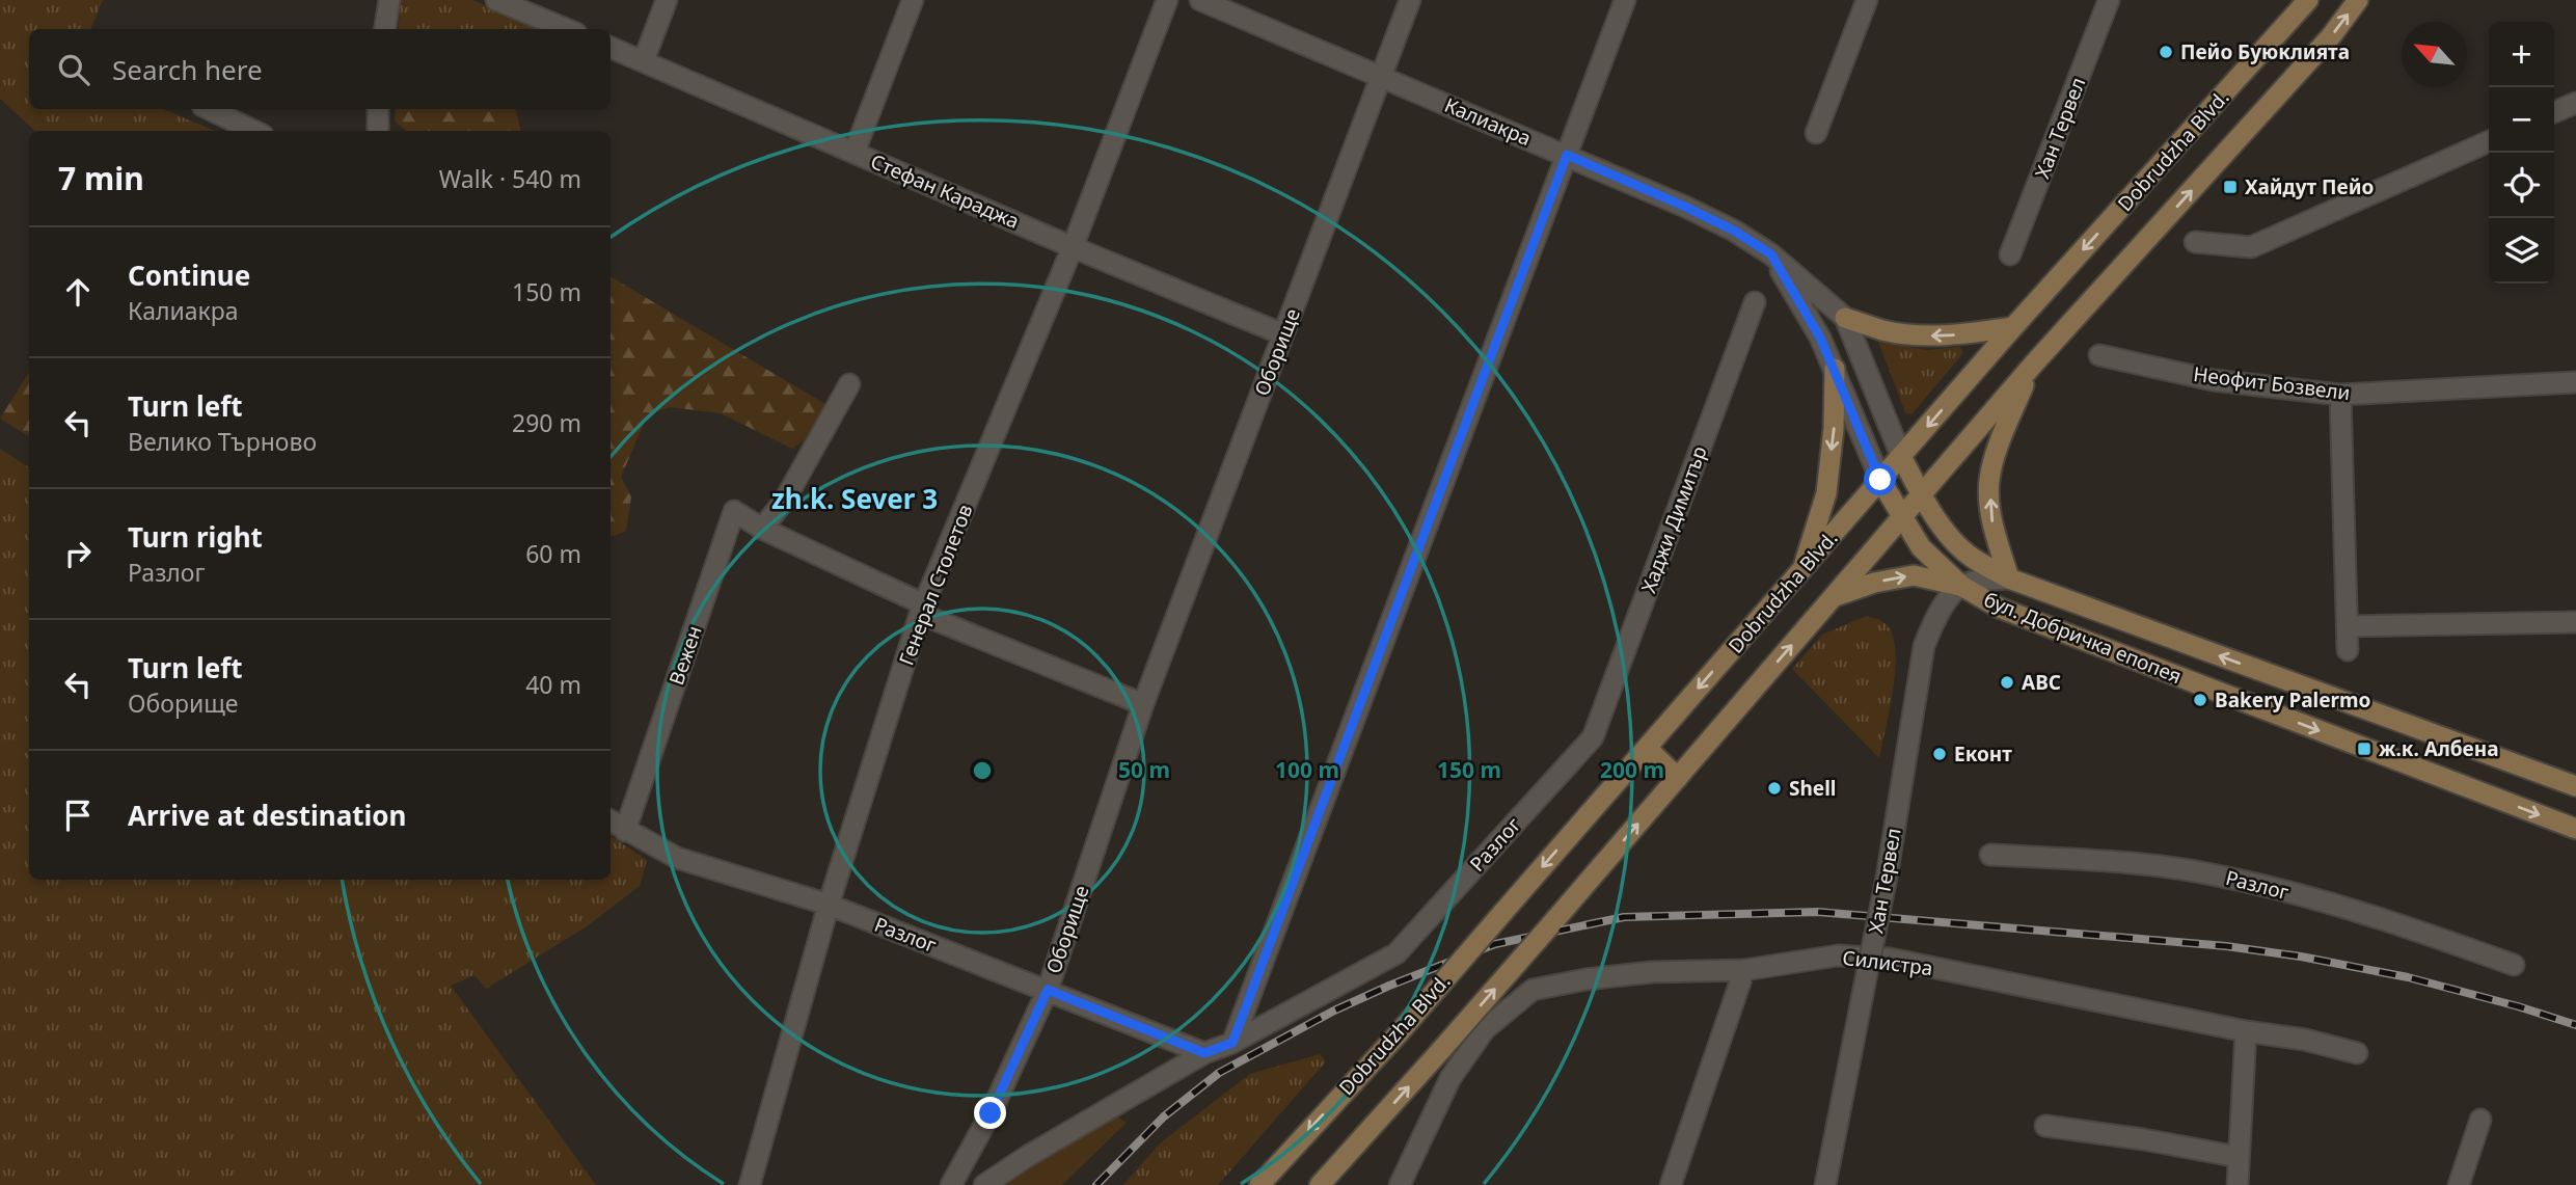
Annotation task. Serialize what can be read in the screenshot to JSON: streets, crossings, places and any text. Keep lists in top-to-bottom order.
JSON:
{
  "streets": {
    "main road": ["Dobrudzha Blvd.", "бул. Добричка епопея"],
    "street": [
      "Калиакра",
      "Хан Тервел",
      "Стефан Караджа",
      "Оборище",
      "Неофит Бозвели",
      "Хаджи Димитър",
      "Генерал Столетов",
      "Вежен",
      "Разлог",
      "Силистра"
    ]
  },
  "crossings": [
    ["Калиакра", "Dobrudzha Blvd."],
    ["Калиакра", "Оборище"],
    ["Калиакра", "бул. Добричка епопея"],
    ["Хан Тервел", "бул. Добричка епопея"],
    ["Dobrudzha Blvd.", "бул. Добричка епопея"],
    ["Стефан Караджа", "Оборище"],
    ["Стефан Караджа", "Генерал Столетов"],
    ["Оборище", "Разлог"],
    ["Хаджи Димитър", "Разлог"],
    ["Генерал Столетов", "Вежен"],
    ["Генерал Столетов", "Разлог"],
    ["Вежен", "Разлог"]
  ],
  "districts": ["zh.k. Sever 3"],
  "places": {
    "other": [
      "Пейо Буюклията",
      "ABC",
      "Bakery Palermo",
      "Еконт",
      "Shell"
    ],
    "transit": ["Хайдут Пейо", "ж.к. Албена"]
  },
  "north": "top left",
  "page": {
    "map_buttons": ["+", "−"],
    "search": "Search here",
    "heading": ["7 min", "Walk · 540 m"],
    "list": [
      ["Continue", "Калиакра", "150 m"],
      ["Turn left", "Велико Търново", "290 m"],
      ["Turn right", "Разлог", "60 m"],
      ["Turn left", "Оборище", "40 m"],
      "Arrive at destination"
    ]
  },
  "rings": [
    "50 m",
    "100 m",
    "150 m",
    "200 m"
  ]
}
